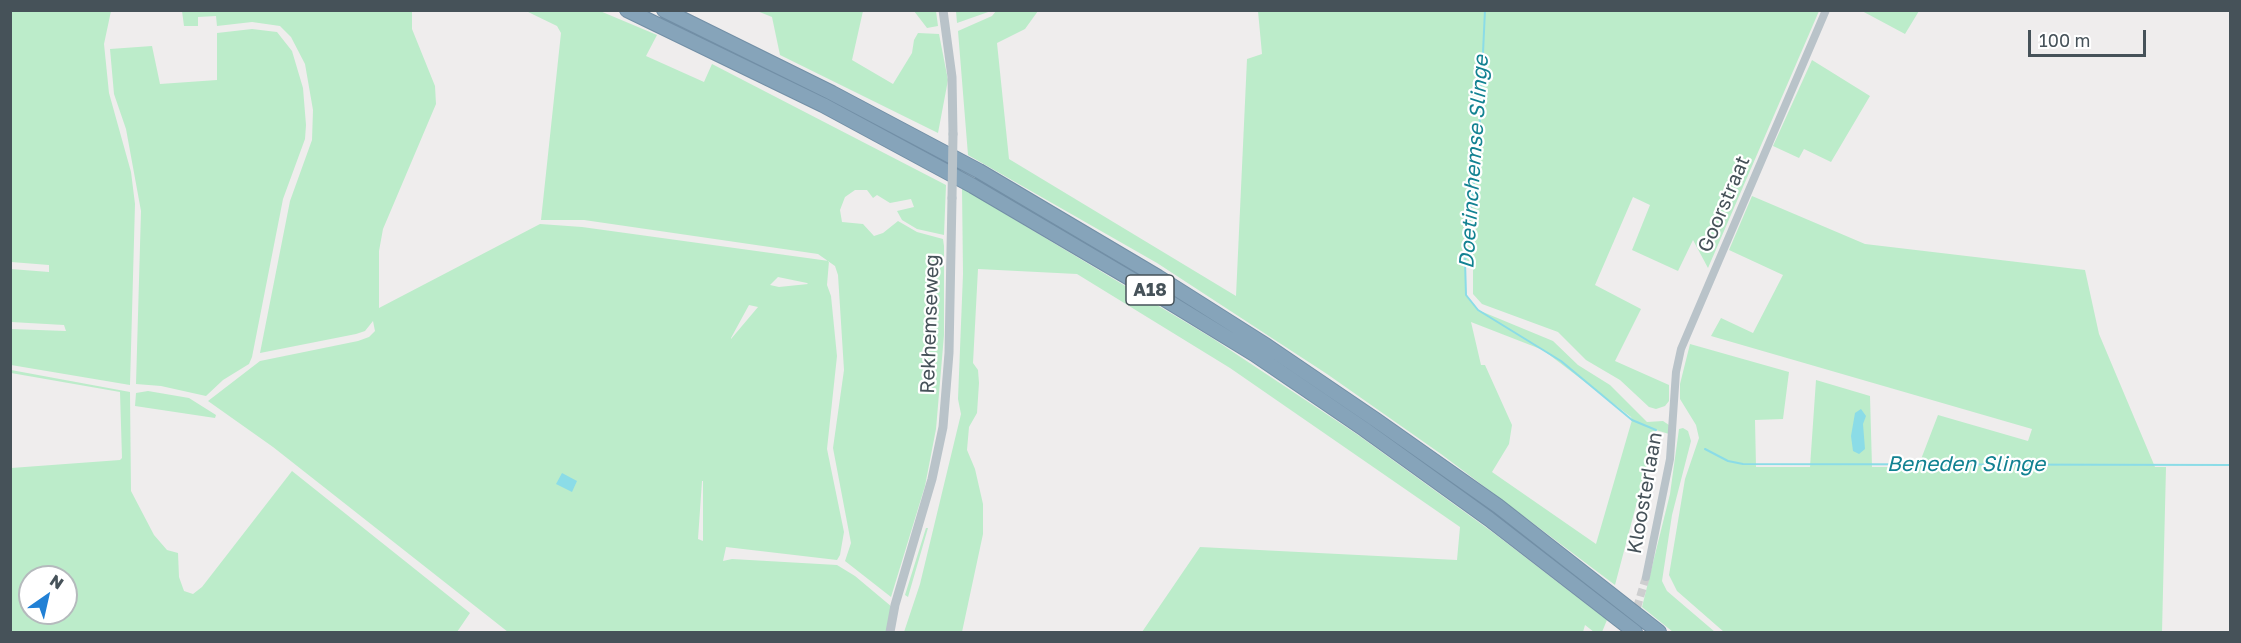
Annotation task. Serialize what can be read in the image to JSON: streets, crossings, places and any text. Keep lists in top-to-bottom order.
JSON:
{
  "streets": {
    "highway": ["A18"],
    "street": ["Goorstraat", "Rekhemseweg", "Kloosterlaan"]
  },
  "crossings": [
    ["Goorstraat", "Kloosterlaan"]
  ],
  "water": ["Doetinchemse Slinge", "Beneden Slinge"],
  "scale_bar": "100 m",
  "north": "top right"
}
